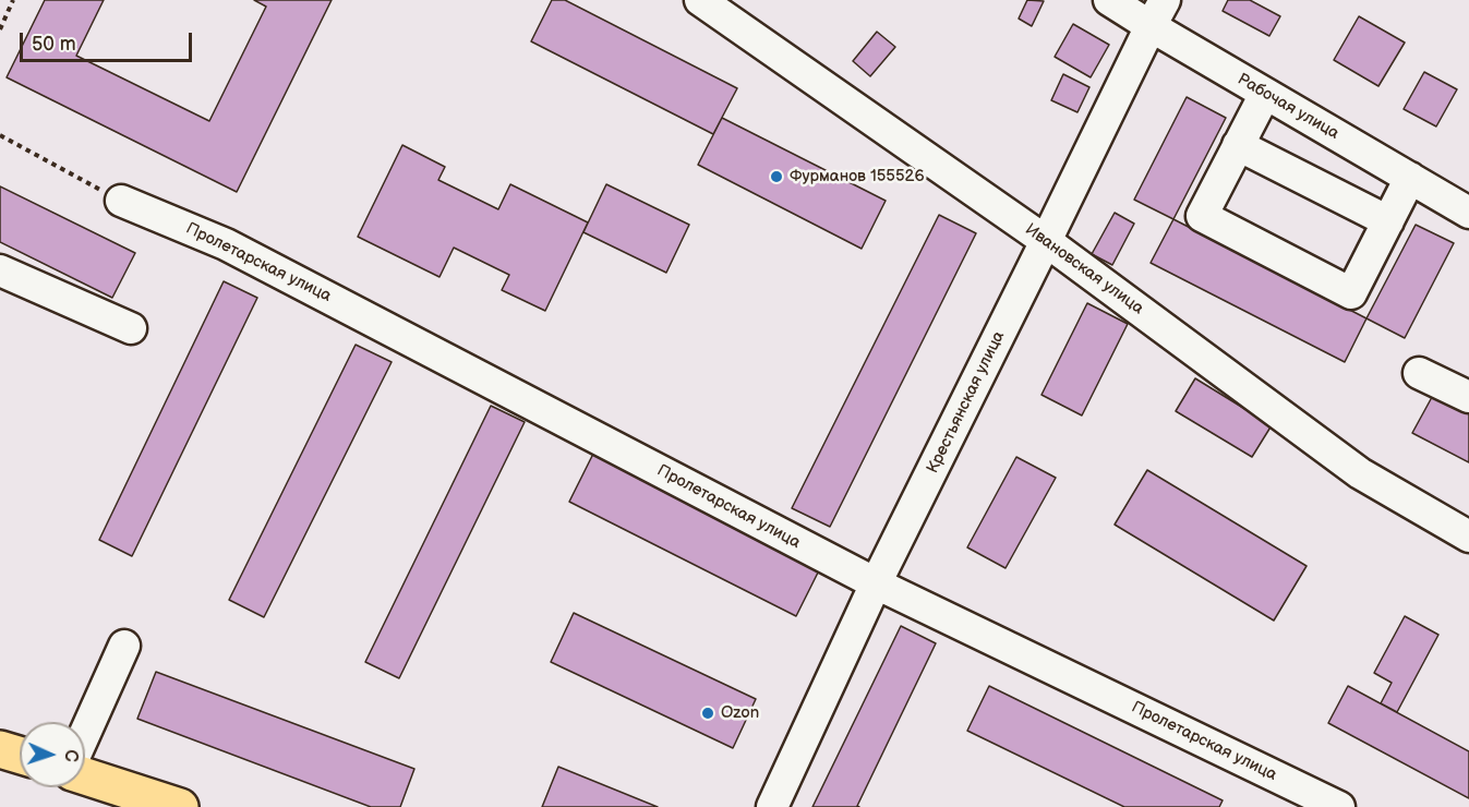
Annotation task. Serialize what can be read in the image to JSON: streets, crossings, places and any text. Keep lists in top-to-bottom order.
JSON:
{
  "streets": {
    "street": [
      "Рабочая улица",
      "Пролетарская улица",
      "Ивановская улица",
      "Крестьянская улица"
    ]
  },
  "crossings": [
    ["Рабочая улица", "Крестьянская улица"],
    ["Пролетарская улица", "Крестьянская улица"],
    ["Ивановская улица", "Крестьянская улица"]
  ],
  "places": ["Фурманов 155526", "Ozon"],
  "scale_bar": "50 m",
  "north": "right"
}
